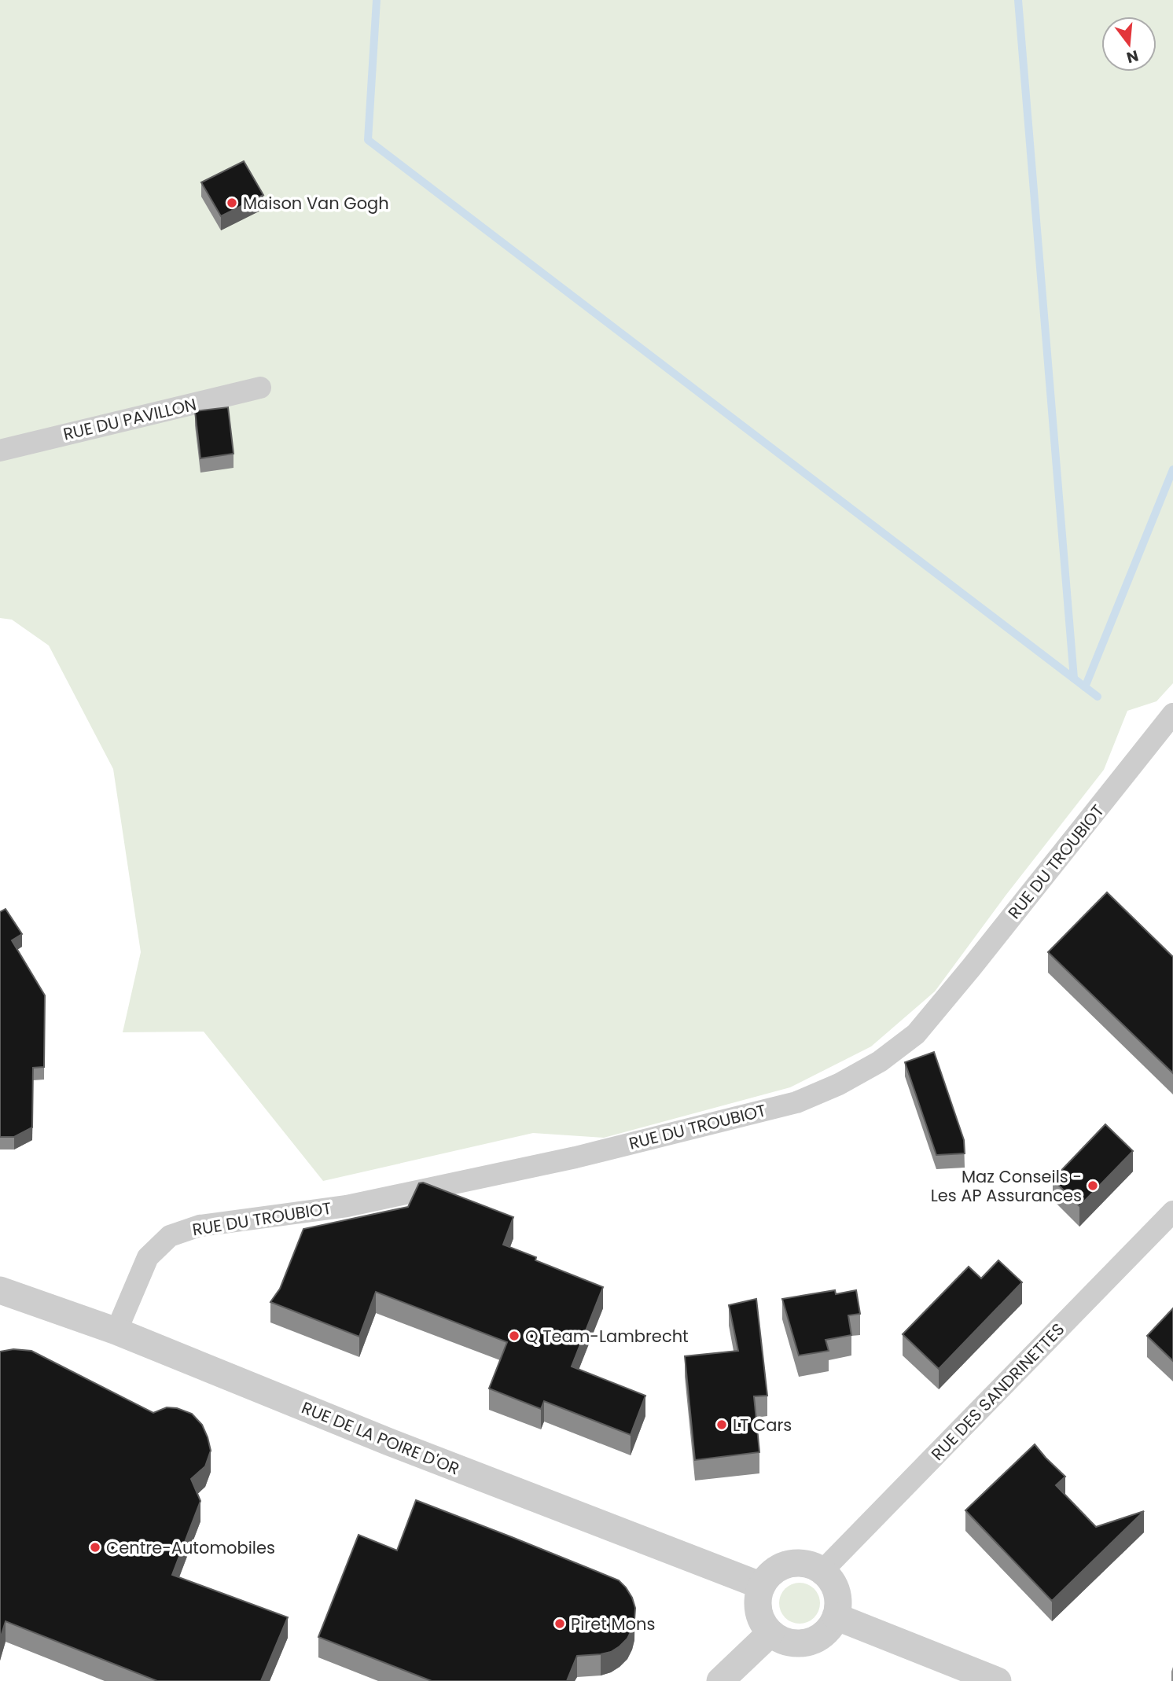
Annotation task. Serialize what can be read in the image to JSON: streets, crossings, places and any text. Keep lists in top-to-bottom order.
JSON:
{
  "streets": {
    "street": [
      "RUE DU PAVILLON",
      "RUE DU TROUBIOT",
      "RUE DES SANDRINETTES",
      "RUE DE LA POIRE D'OR"
    ]
  },
  "crossings": [
    ["RUE DU TROUBIOT", "RUE DE LA POIRE D'OR"],
    ["RUE DES SANDRINETTES", "RUE DE LA POIRE D'OR"]
  ],
  "places": [
    "Maison Van Gogh",
    "Maz Conseils - Les AP Assurances",
    "Q Team-Lambrecht",
    "LT Cars",
    "Centre-Automobiles",
    "Piret Mons"
  ],
  "north": "bottom"
}
